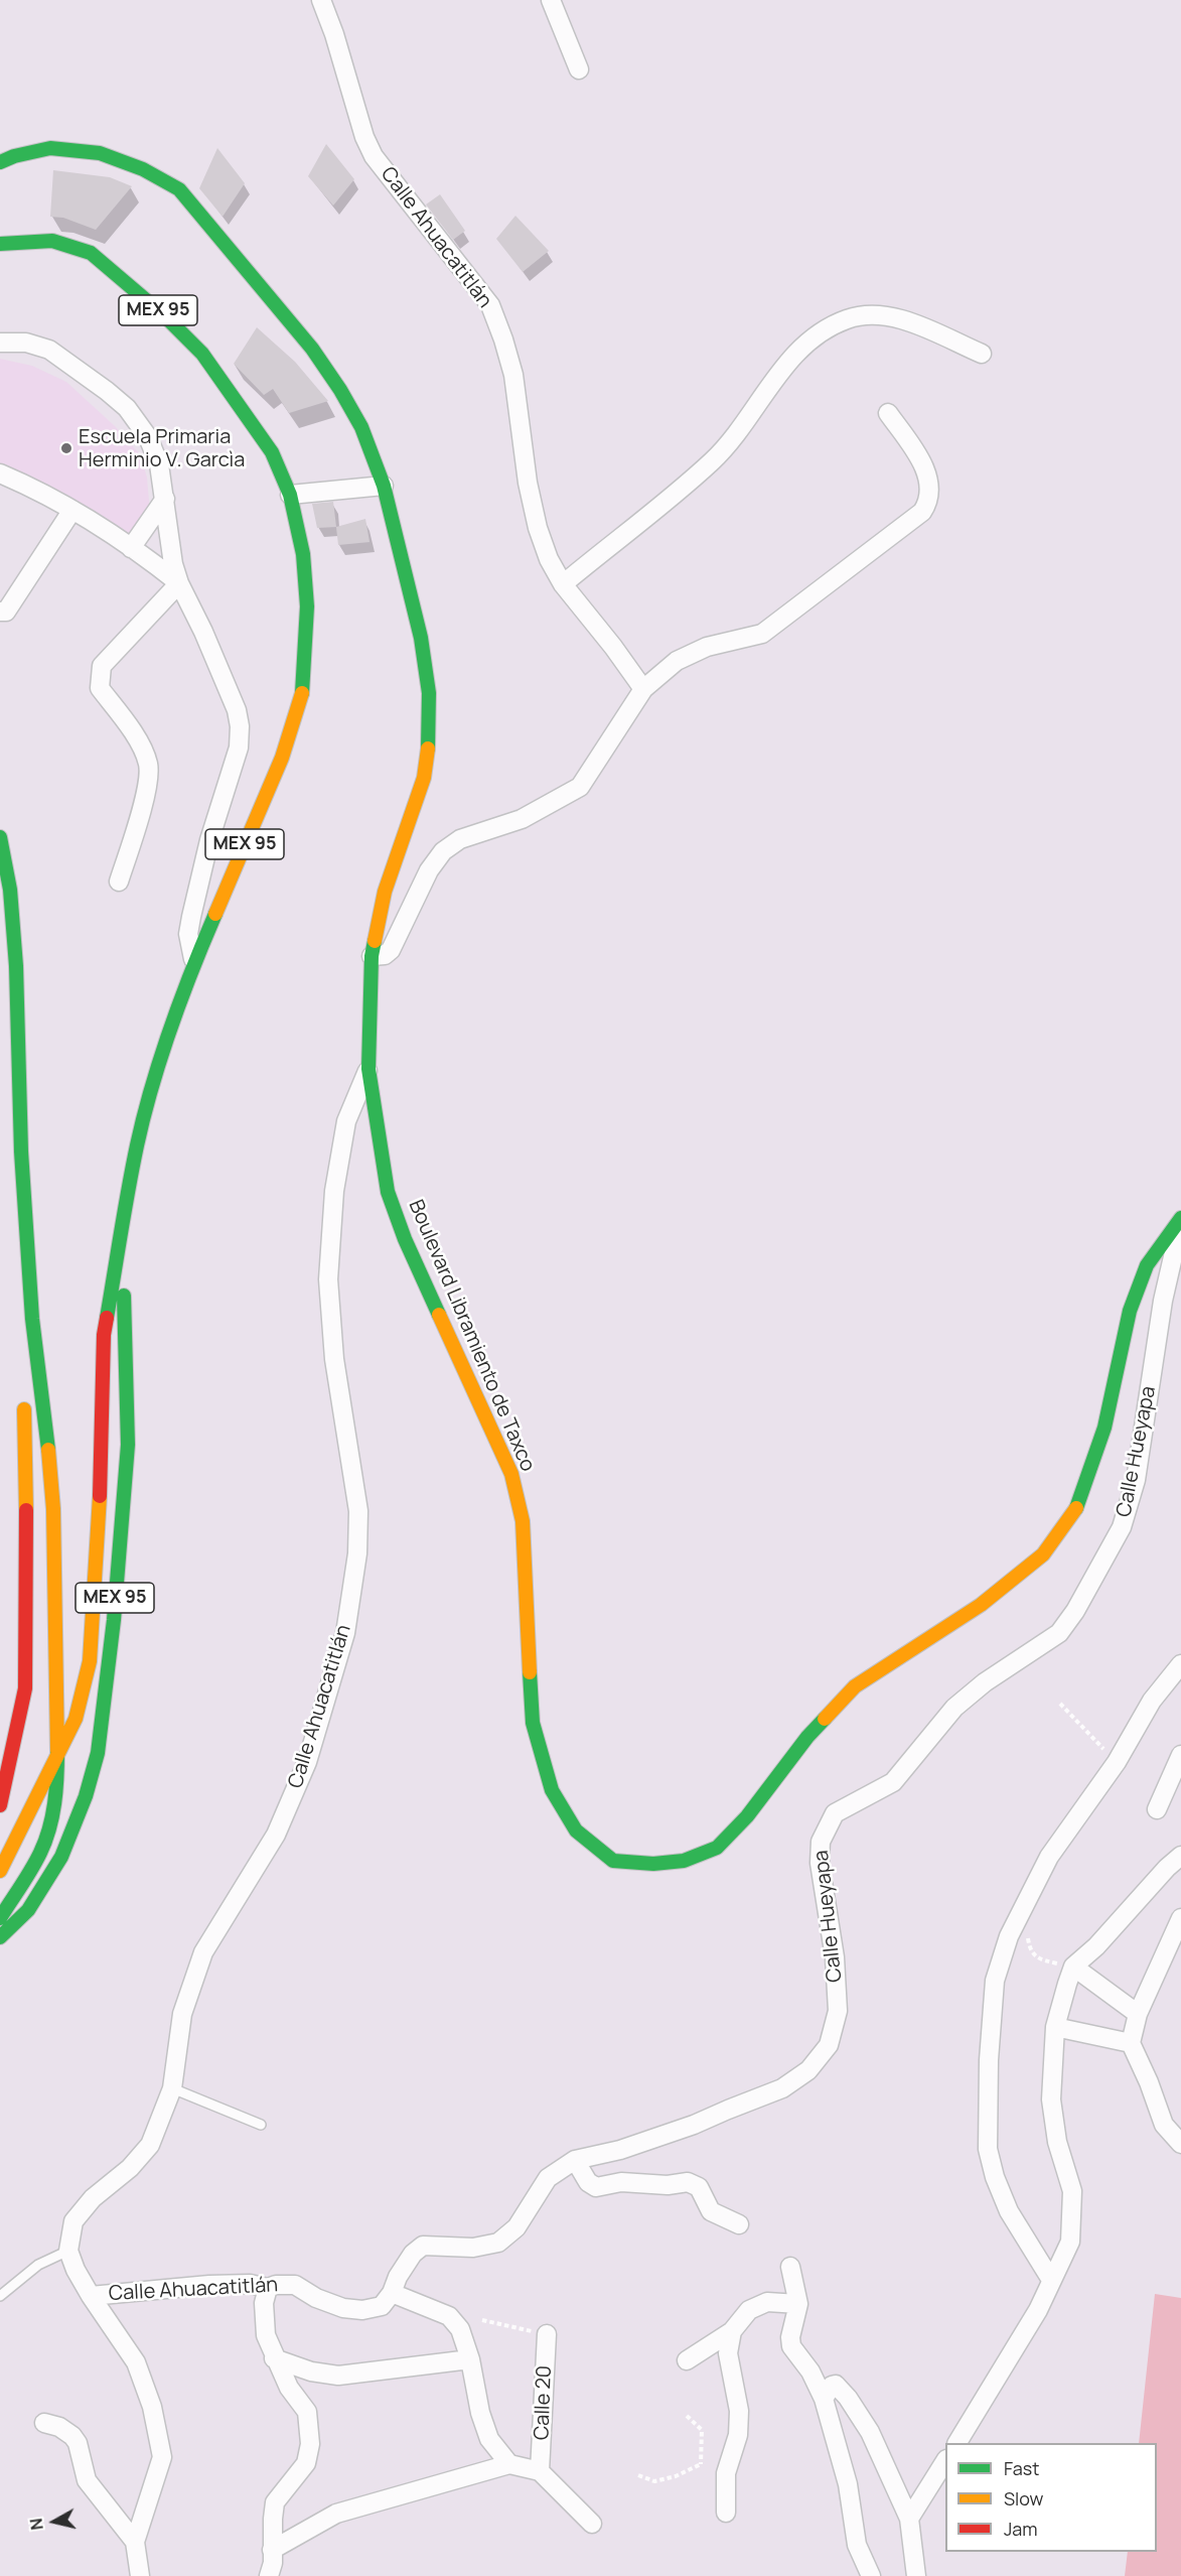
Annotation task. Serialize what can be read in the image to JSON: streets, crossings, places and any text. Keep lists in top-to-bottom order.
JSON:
{
  "streets": {
    "main road": ["MEX 95", "Boulevard Libramiento de Taxco"],
    "street": ["Calle Ahuacatitlán", "Calle Hueyapa", "Calle 20"]
  },
  "crossings": [
    ["Calle Ahuacatitlán", "Boulevard Libramiento de Taxco"],
    ["Calle Ahuacatitlán", "Calle Hueyapa"],
    ["Boulevard Libramiento de Taxco", "Calle Hueyapa"]
  ],
  "places": ["Escuela Primaria Herminio V. Garcìa"],
  "legend": ["Fast", "Slow", "Jam"],
  "north": "left"
}
